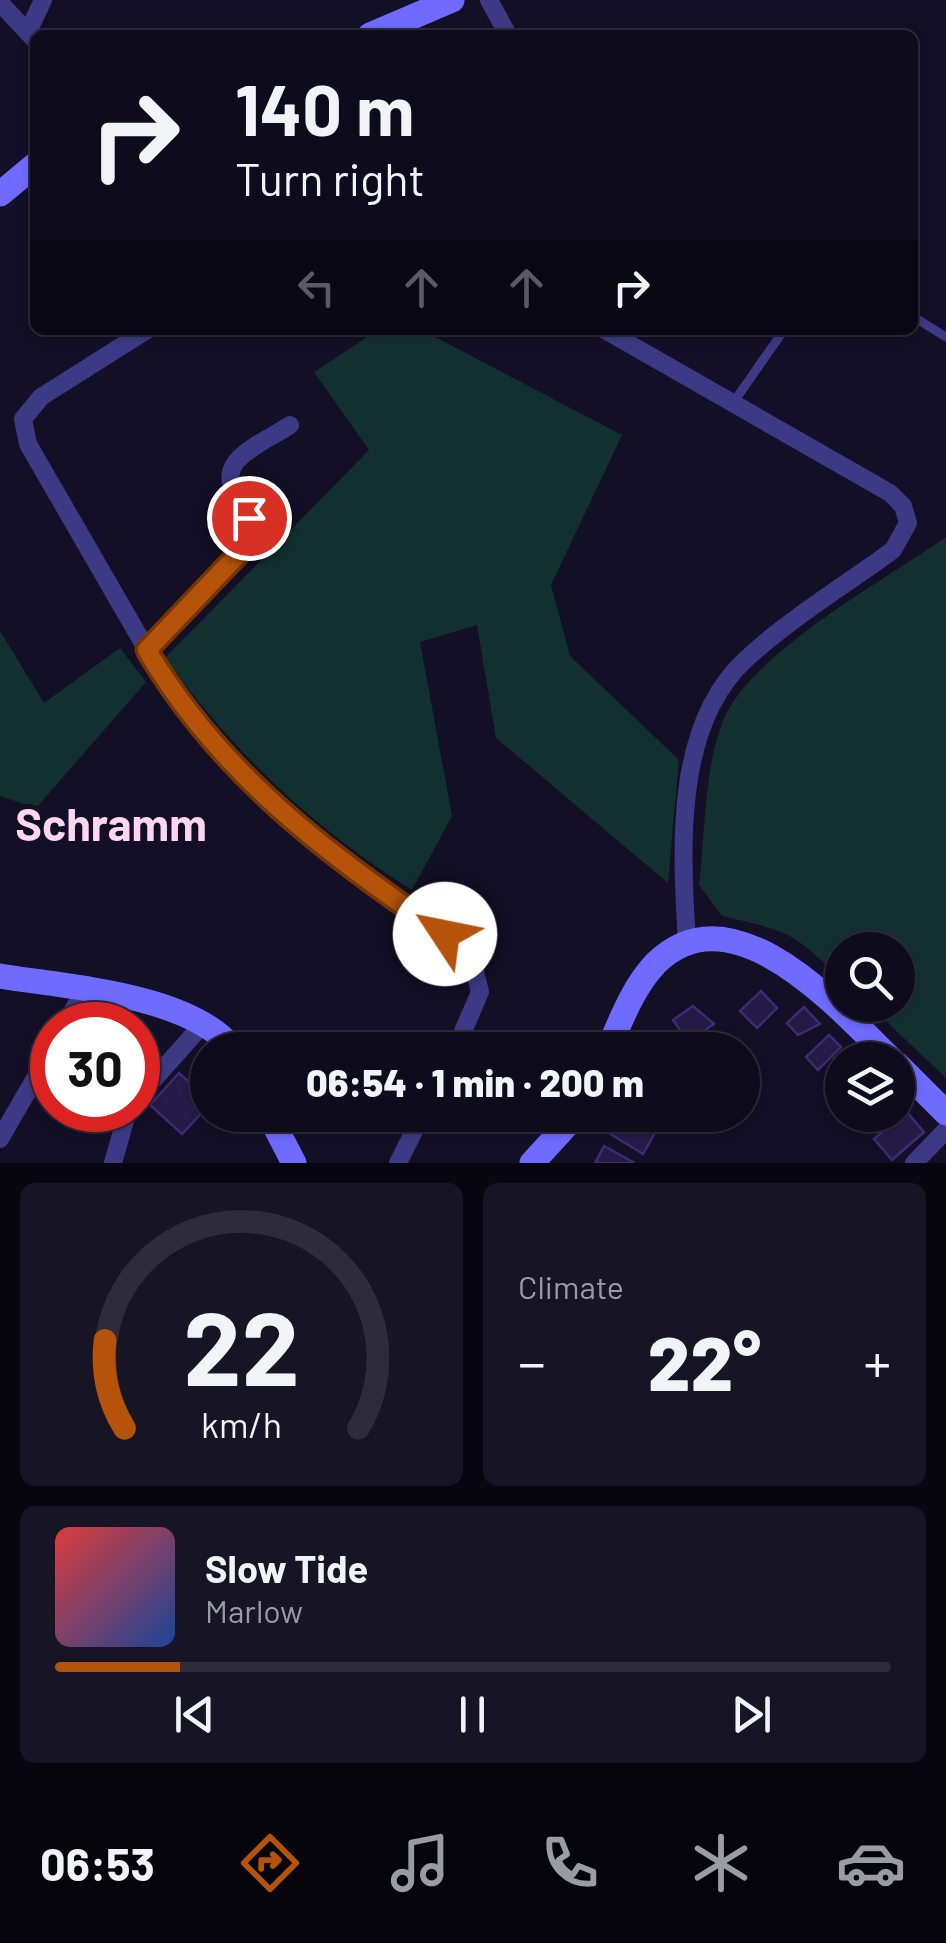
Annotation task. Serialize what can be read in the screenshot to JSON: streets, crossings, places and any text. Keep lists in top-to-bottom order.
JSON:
{
  "districts": ["Schramm"],
  "page": {
    "turn": ["140 m", "Turn right"],
    "limit": "30",
    "trip": "06:54 · 1 min · 200 m",
    "tile": "Climate",
    "heat": ["−", "22°", "+"],
    "song": ["Slow Tide", "Marlow"],
    "tabs": "06:53",
    "gauge": ["22", "km/h"]
  }
}
